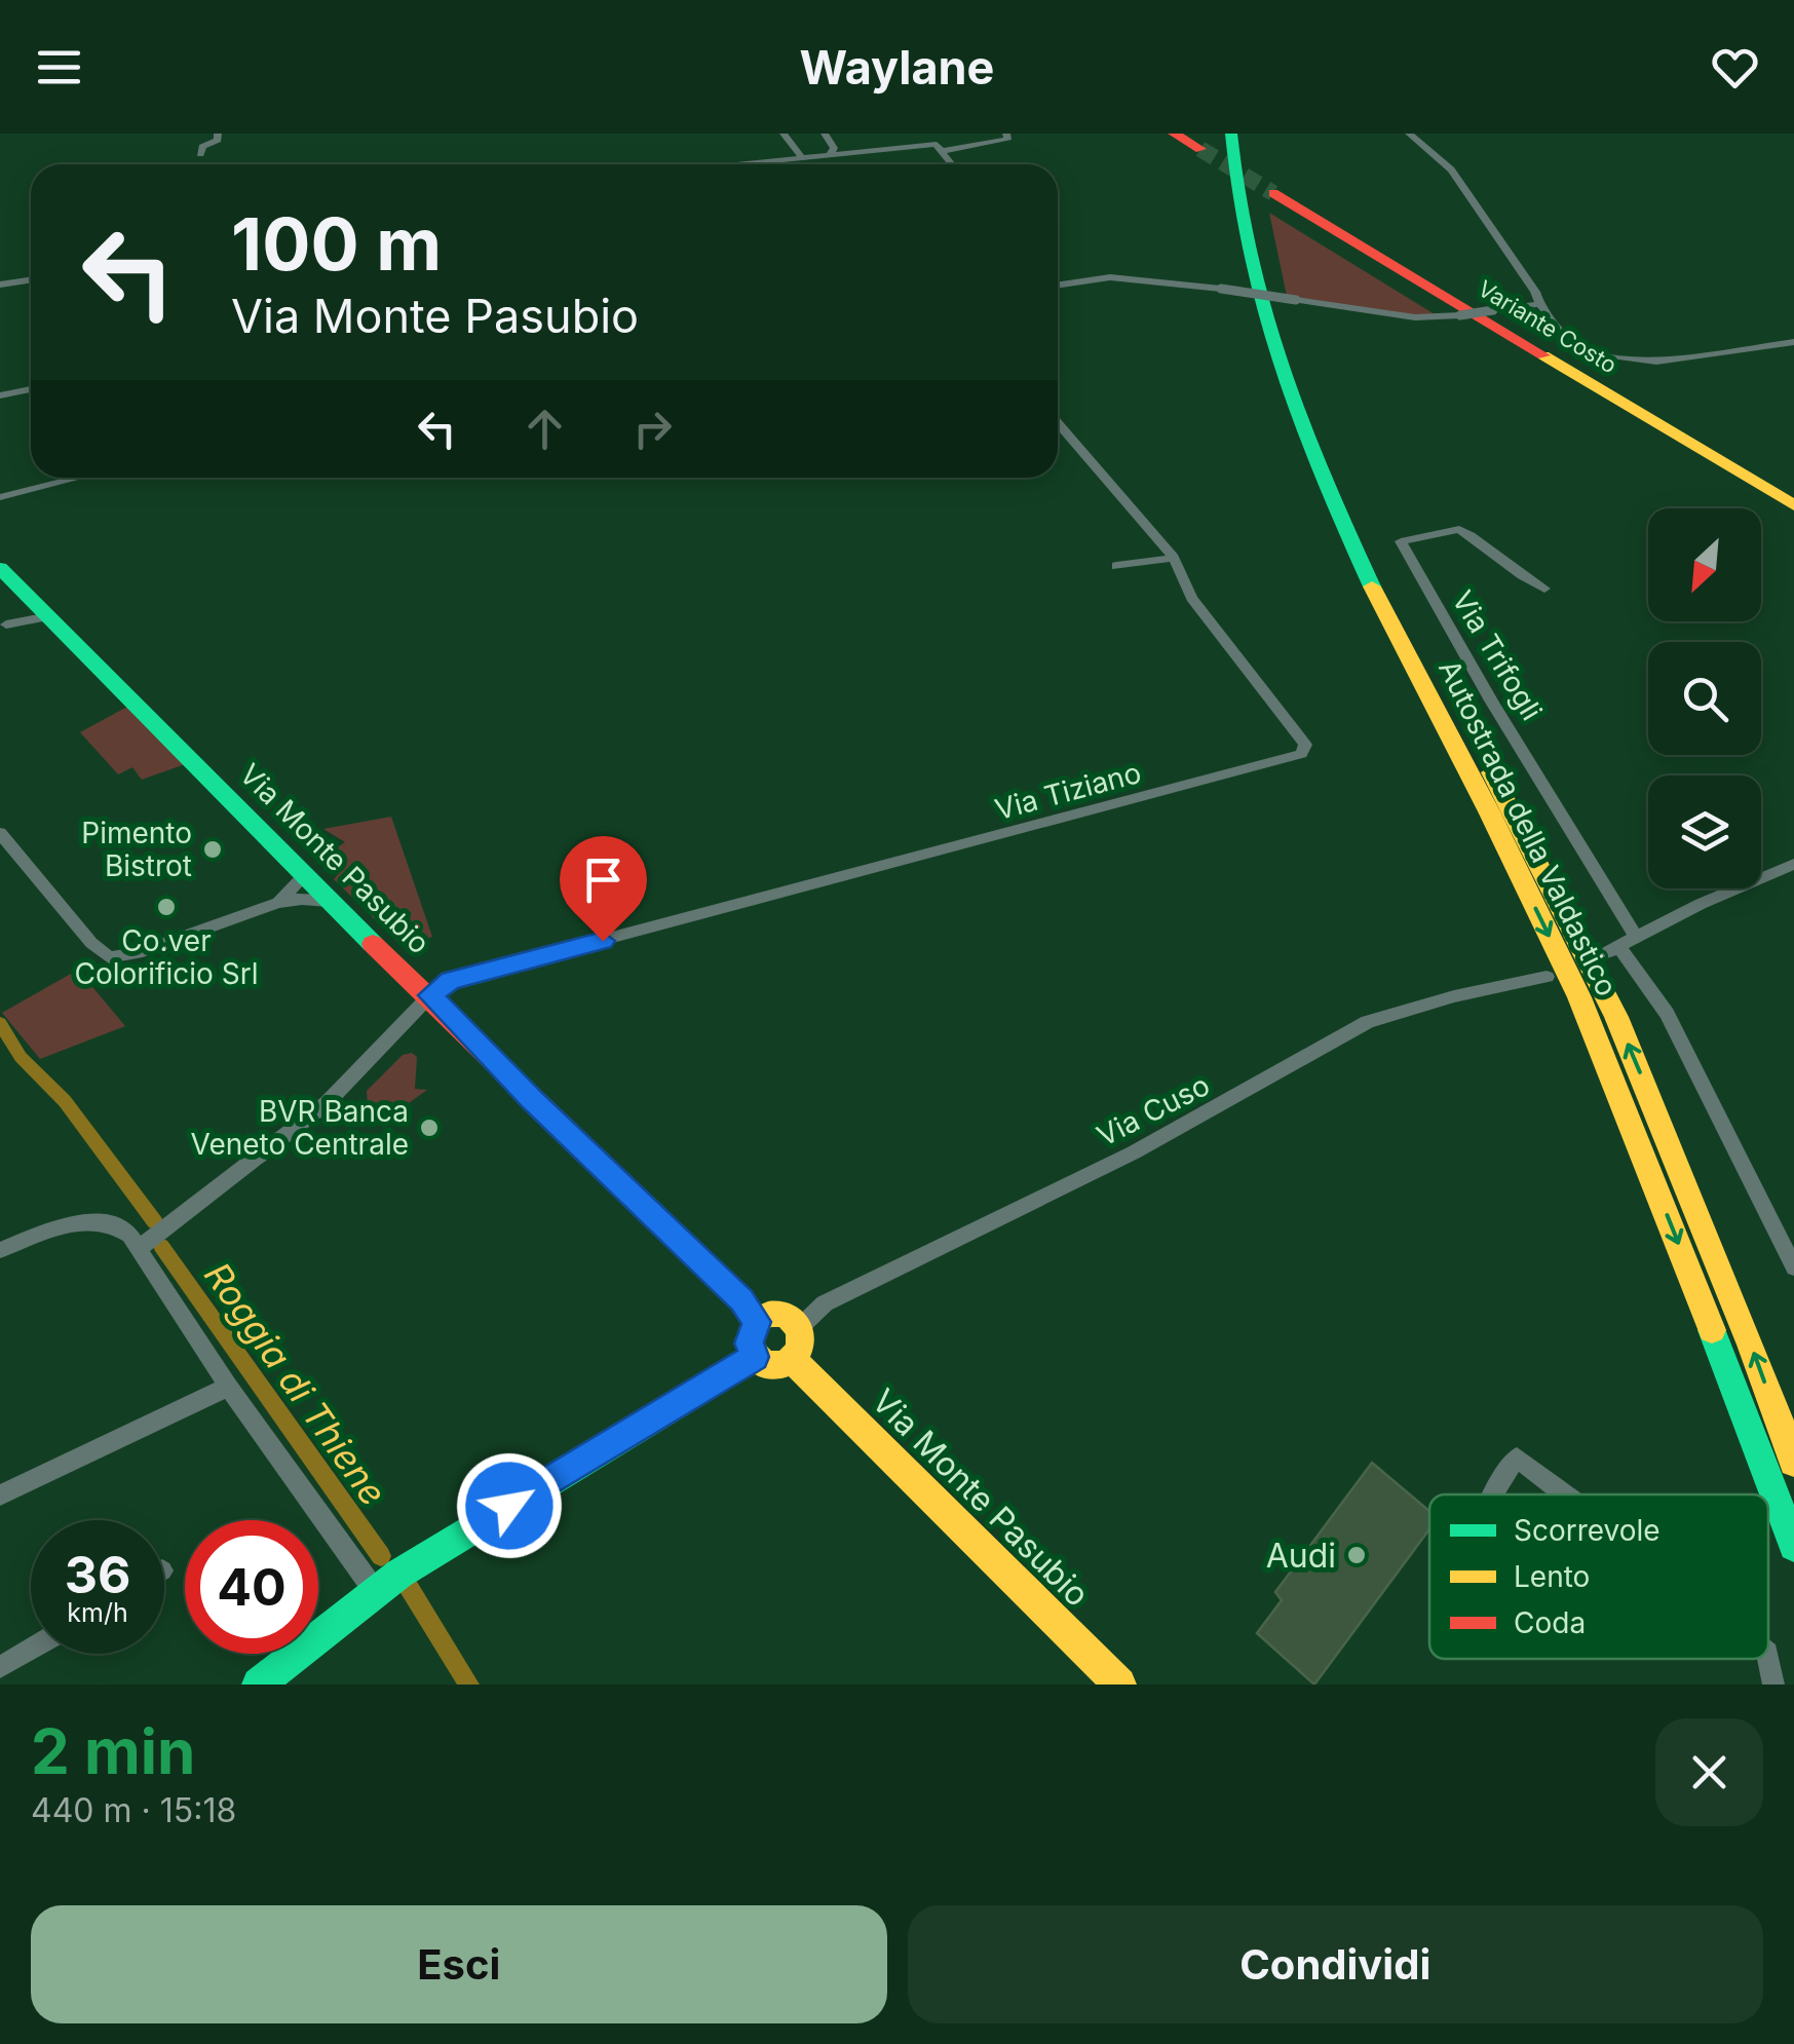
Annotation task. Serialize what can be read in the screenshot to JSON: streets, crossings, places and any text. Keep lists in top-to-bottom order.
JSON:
{
  "streets": {
    "main road": ["Variante Costo", "Autostrada della Valdastico", "Via Monte Pasubio"],
    "street": ["Via Trifogli", "Via Tiziano", "Via Cuso"]
  },
  "crossings": [
    ["Via Tiziano", "Via Monte Pasubio"],
    ["Via Monte Pasubio", "Via Cuso"]
  ],
  "water": ["Roggia di Thiene"],
  "places": [
    "Pimento Bistrot",
    "Co.ver Colorificio Srl",
    "BVR Banca Veneto Centrale",
    "Audi"
  ],
  "legend": ["Scorrevole", "Lento", "Coda"],
  "north": "bottom left",
  "page": {
    "header": "Waylane",
    "turn": ["100 m", "Via Monte Pasubio"],
    "speed": "36 km/h",
    "limit": "40",
    "heading": ["2 min", "440 m · 15:18"],
    "buttons": ["Esci", "Condividi"]
  }
}
